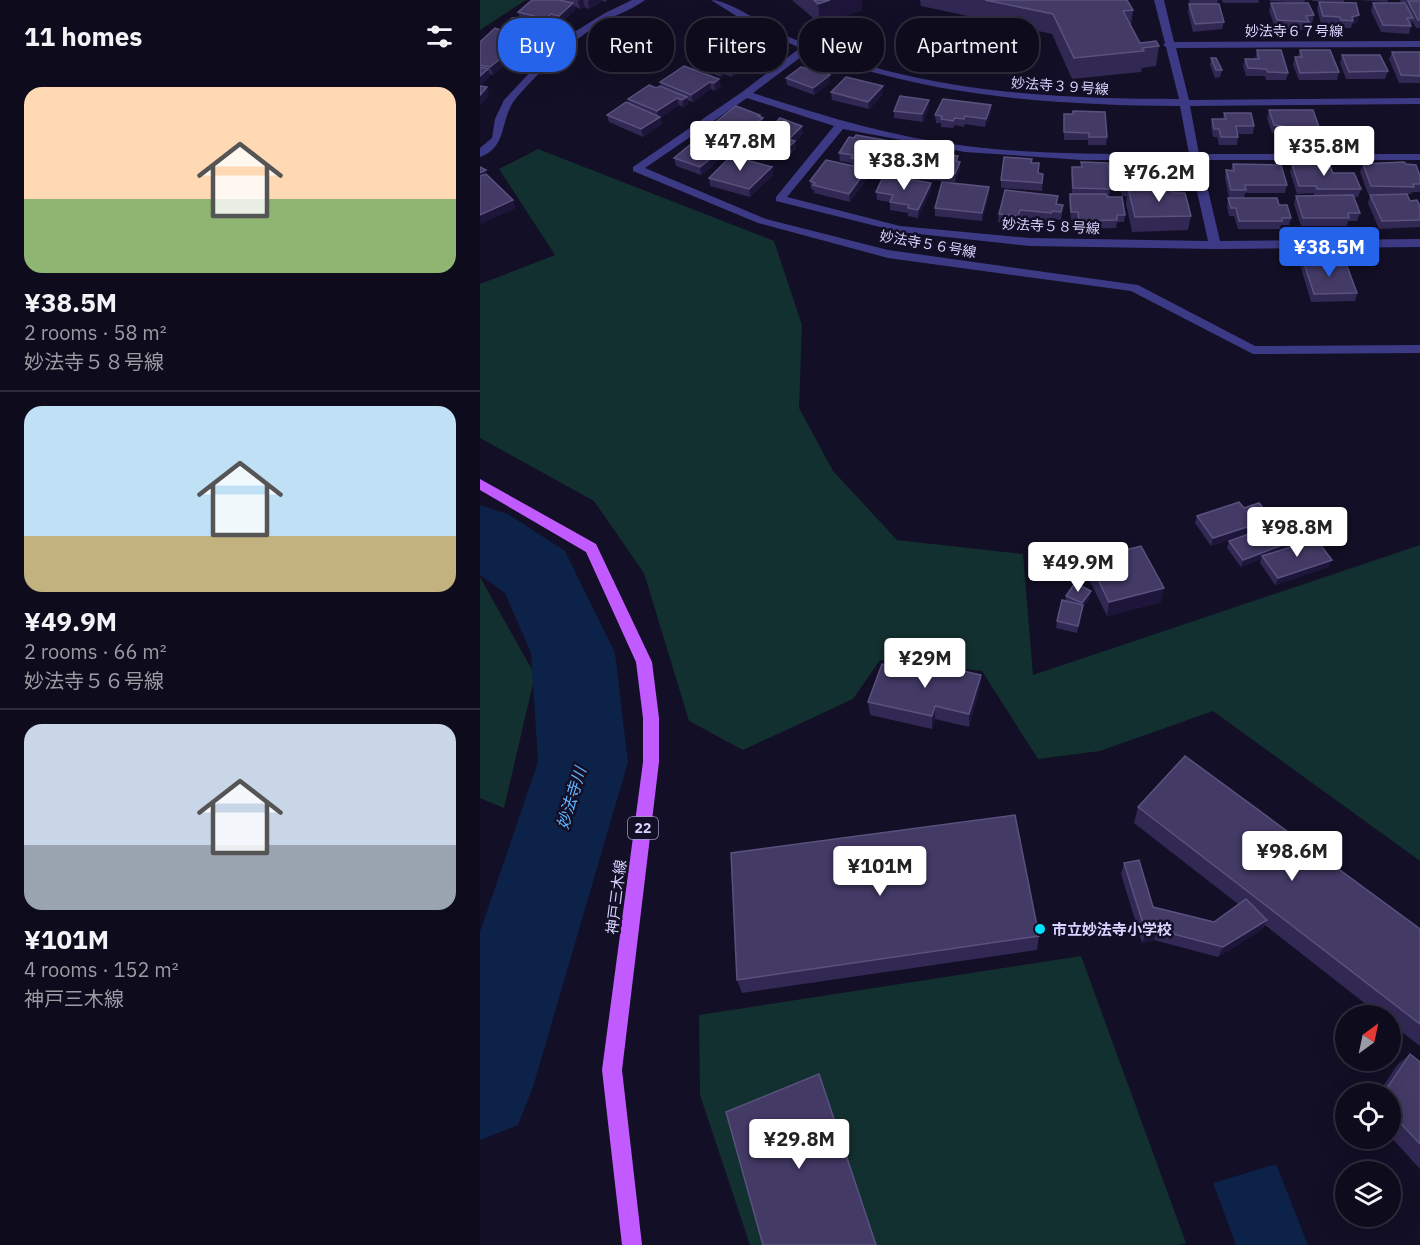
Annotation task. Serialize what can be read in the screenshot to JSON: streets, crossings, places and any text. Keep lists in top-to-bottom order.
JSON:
{
  "streets": {
    "main road": ["22", "神戸三木線"],
    "street": [
      "妙法寺６７号線",
      "妙法寺３９号線",
      "妙法寺５８号線",
      "妙法寺５６号線"
    ]
  },
  "water": ["妙法寺川"],
  "places": ["市立妙法寺小学校"],
  "north": "top right",
  "page": {
    "heading": "11 homes",
    "chip": [
      "Buy",
      "Rent",
      "Filters",
      "New",
      "Apartment"
    ],
    "list": [
      {
        "name": "¥38.5M",
        "note": "2 rooms · 58 m² · 妙法寺５８号線"
      },
      {
        "name": "¥49.9M",
        "note": "2 rooms · 66 m² · 妙法寺５６号線"
      },
      {
        "name": "¥101M",
        "note": "4 rooms · 152 m² · 神戸三木線"
      }
    ],
    "price": [
      "¥47.8M",
      "¥35.8M",
      "¥38.3M",
      "¥76.2M",
      "¥38.5M",
      "¥98.8M",
      "¥49.9M",
      "¥29M",
      "¥98.6M",
      "¥101M",
      "¥29.8M"
    ]
  }
}
